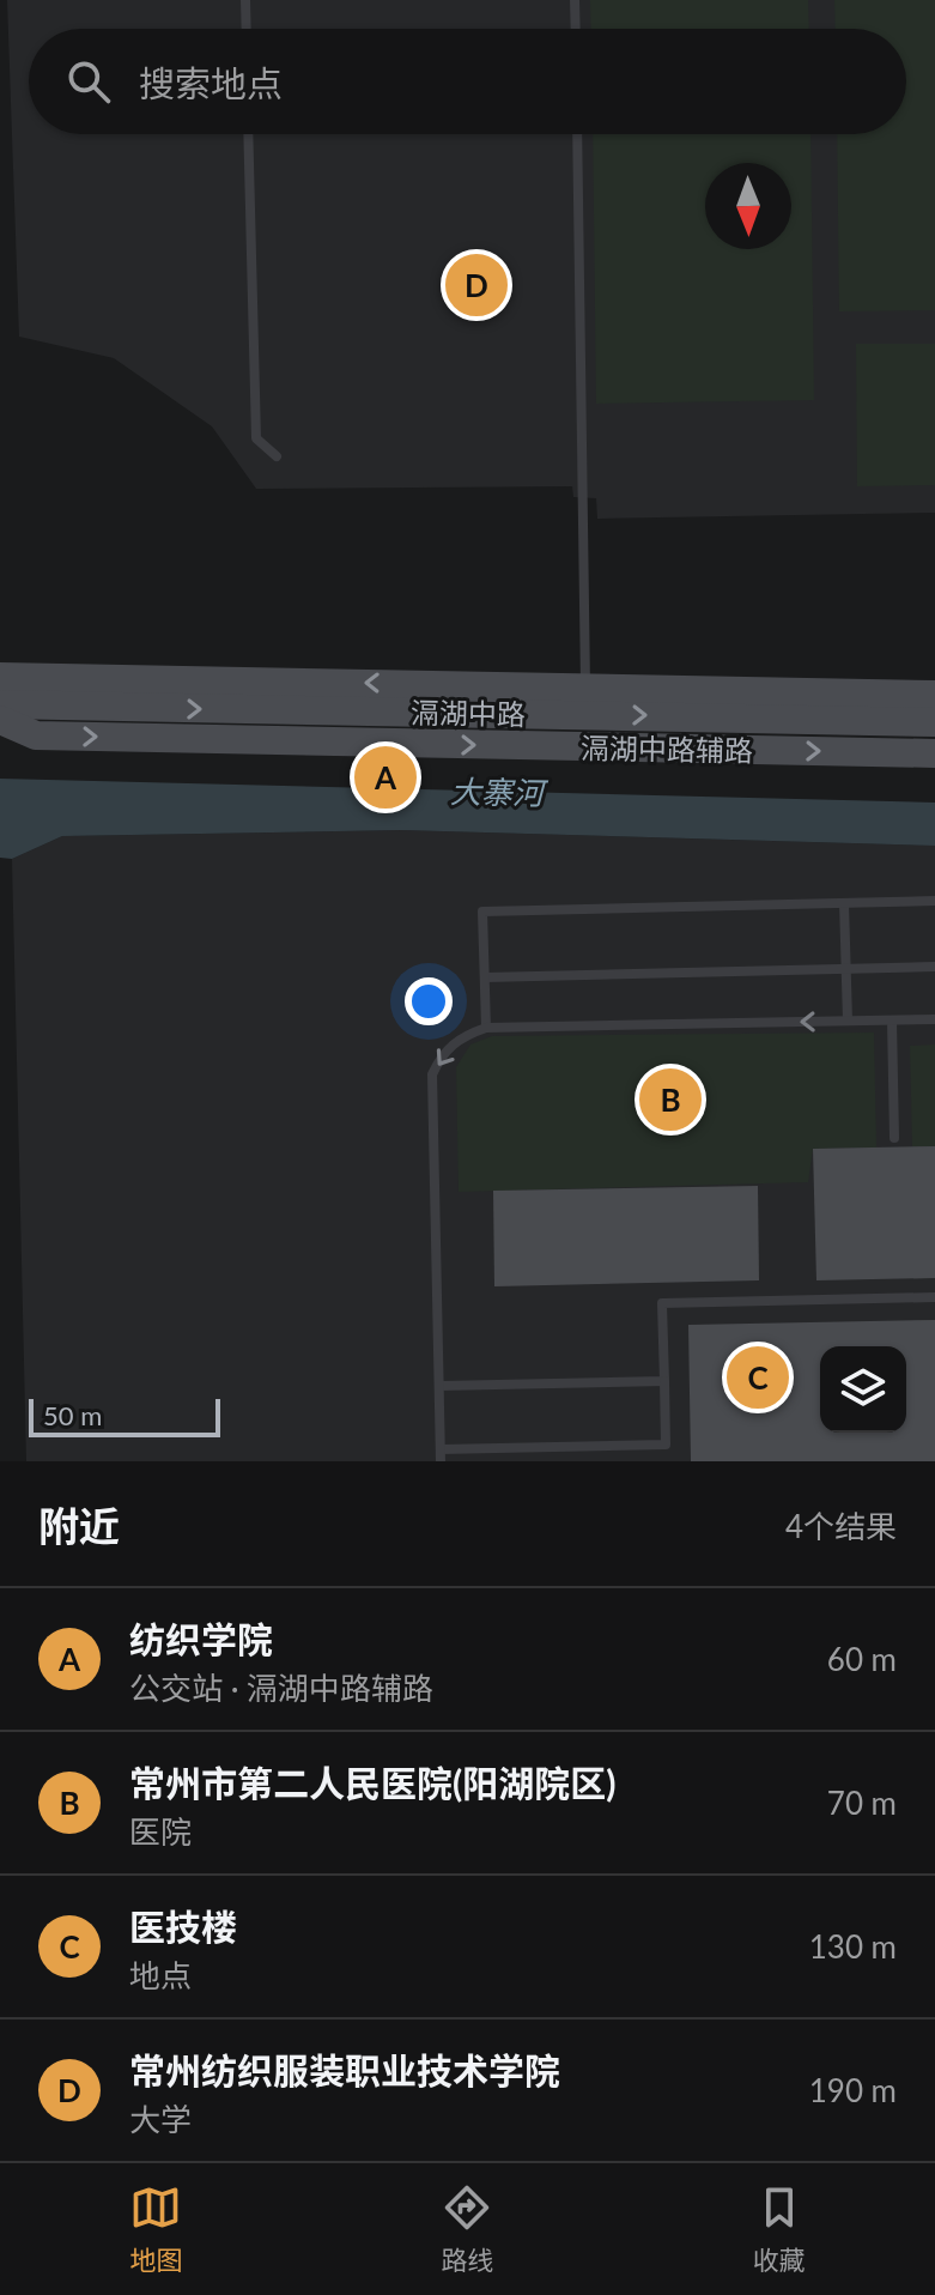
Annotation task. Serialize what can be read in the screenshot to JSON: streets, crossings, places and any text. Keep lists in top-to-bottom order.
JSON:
{
  "streets": {
    "main road": ["滆湖中路", "滆湖中路辅路"]
  },
  "one_way": ["滆湖中路辅路"],
  "water": ["大寨河"],
  "scale_bar": "50 m",
  "north": "bottom",
  "page": {
    "search": "搜索地点",
    "pins": [
      "D",
      "A",
      "B",
      "C"
    ],
    "scale": "50 m",
    "heading": ["附近", "4个结果"],
    "list": [
      {
        "mark": "A",
        "name": "纺织学院",
        "note": "公交站 · 滆湖中路辅路",
        "value": "60 m"
      },
      {
        "mark": "B",
        "name": "常州市第二人民医院(阳湖院区)",
        "note": "医院",
        "value": "70 m"
      },
      {
        "mark": "C",
        "name": "医技楼",
        "note": "地点",
        "value": "130 m"
      },
      {
        "mark": "D",
        "name": "常州纺织服装职业技术学院",
        "note": "大学",
        "value": "190 m"
      }
    ],
    "nav": ["地图", "路线", "收藏"]
  }
}
